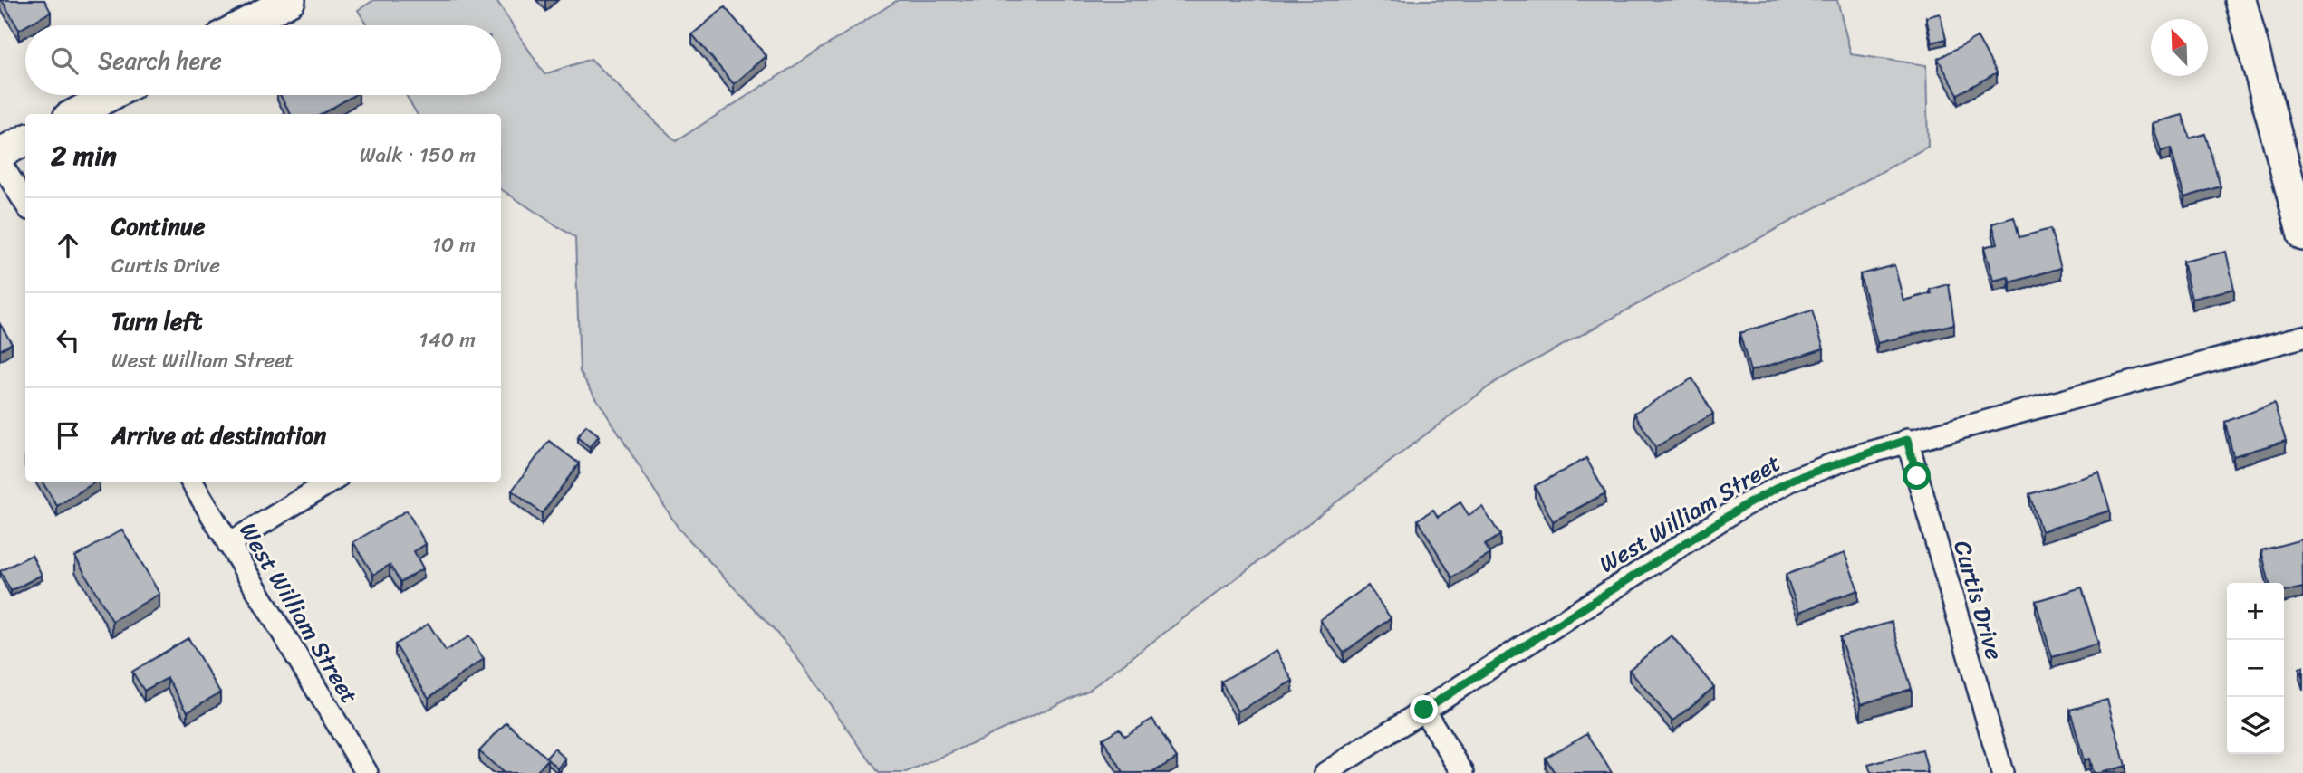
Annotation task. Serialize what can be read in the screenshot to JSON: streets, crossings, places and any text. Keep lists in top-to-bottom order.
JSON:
{
  "streets": {
    "street": ["West William Street", "Curtis Drive"]
  },
  "crossings": [
    ["West William Street", "Curtis Drive"]
  ],
  "north": "top left",
  "page": {
    "search": "Search here",
    "heading": ["2 min", "Walk · 150 m"],
    "list": [
      ["Continue", "Curtis Drive", "10 m"],
      ["Turn left", "West William Street", "140 m"],
      "Arrive at destination"
    ],
    "map_buttons": ["+", "−"]
  }
}
